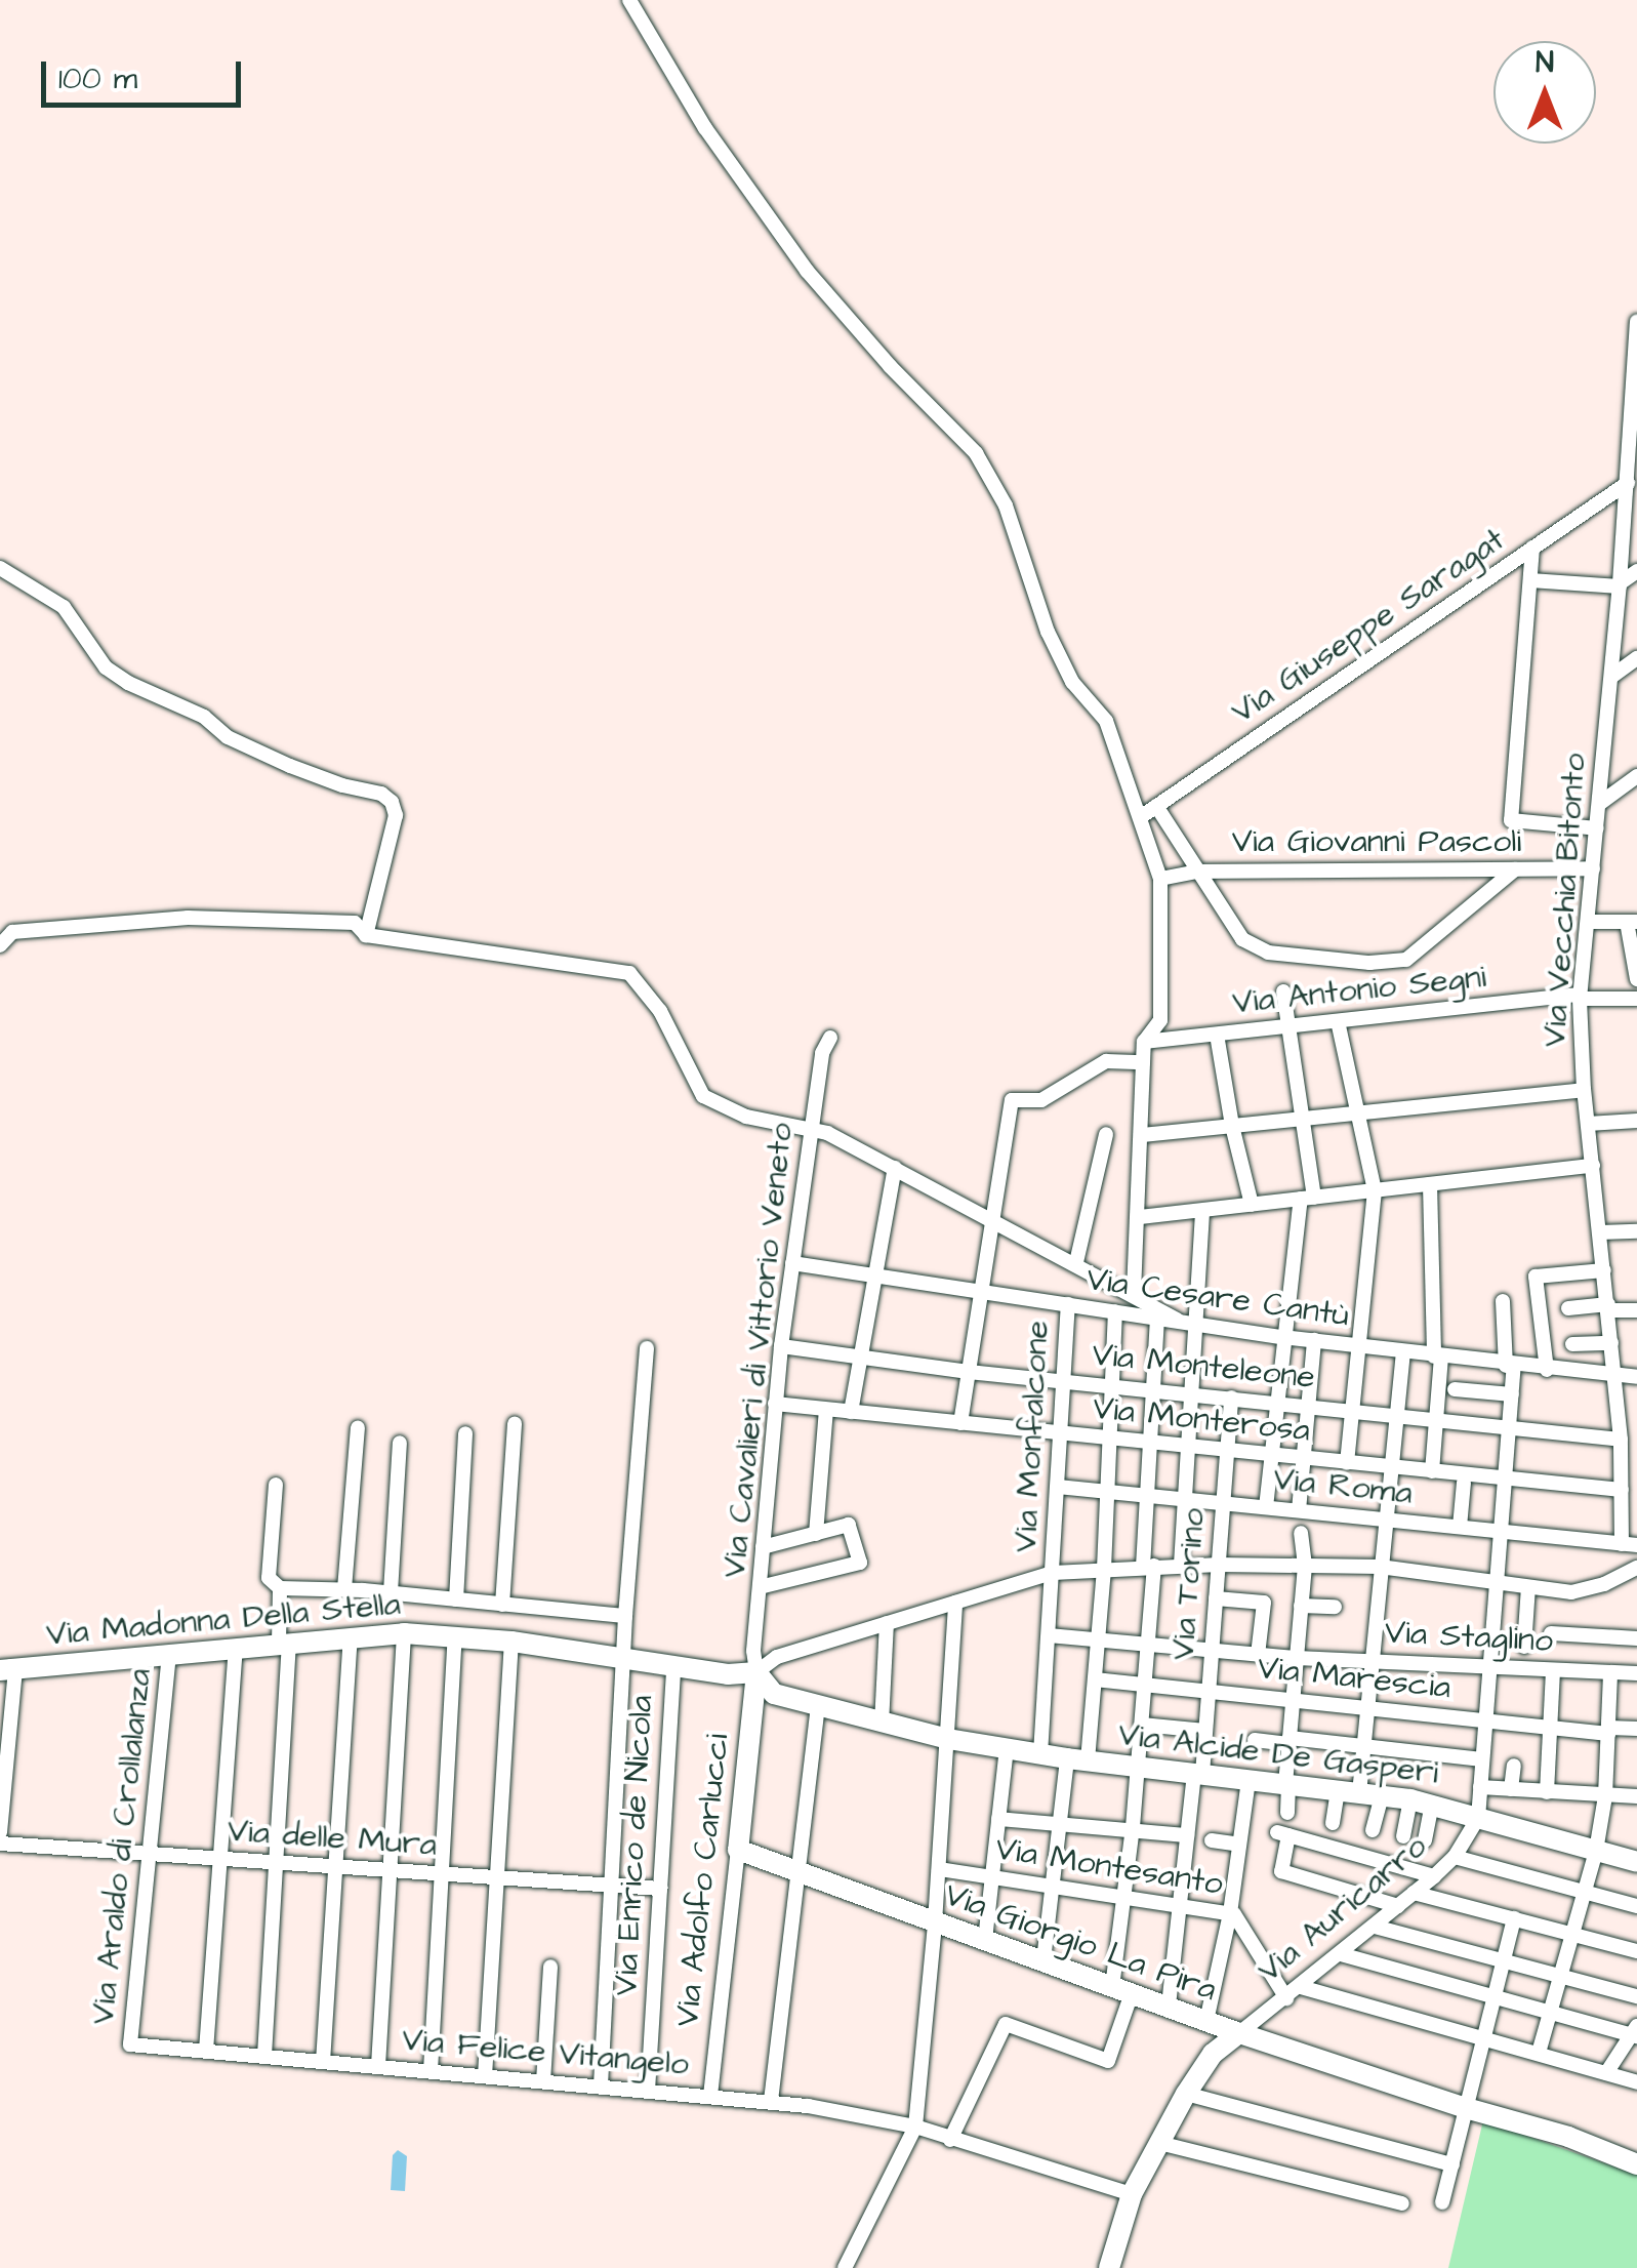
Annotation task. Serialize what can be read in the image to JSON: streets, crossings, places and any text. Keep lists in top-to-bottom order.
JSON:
{
  "streets": {
    "street": [
      "Via Giuseppe Saragat",
      "Via Giovanni Pascoli",
      "Via Vecchia Bitonto",
      "Via Antonio Segni",
      "Via Cesare Cantù",
      "Via Cavalieri di Vittorio Veneto",
      "Via Monteleone",
      "Via Monterosa",
      "Via Monfalcone",
      "Via Roma",
      "Via Torino",
      "Via Madonna Della Stella",
      "Via Staglino",
      "Via Marescia",
      "Via Alcide De Gasperi",
      "Via delle Mura",
      "Via Enrico de Nicola",
      "Via Araldo di Crollalanza",
      "Via Montesanto",
      "Via Adolfo Carlucci",
      "Via Auricarro",
      "Via Giorgio La Pira",
      "Via Felice Vitangelo"
    ]
  },
  "crossings": [
    ["Via Giuseppe Saragat", "Via Vecchia Bitonto"],
    ["Via Giovanni Pascoli", "Via Vecchia Bitonto"],
    ["Via Vecchia Bitonto", "Via Antonio Segni"],
    ["Via Vecchia Bitonto", "Via Cesare Cantù"],
    ["Via Vecchia Bitonto", "Via Monteleone"],
    ["Via Vecchia Bitonto", "Via Monterosa"],
    ["Via Vecchia Bitonto", "Via Roma"],
    ["Via Cesare Cantù", "Via Cavalieri di Vittorio Veneto"],
    ["Via Cesare Cantù", "Via Monfalcone"],
    ["Via Cesare Cantù", "Via Auricarro"],
    ["Via Cavalieri di Vittorio Veneto", "Via Monteleone"],
    ["Via Cavalieri di Vittorio Veneto", "Via Monterosa"],
    ["Via Cavalieri di Vittorio Veneto", "Via Madonna Della Stella"],
    ["Via Cavalieri di Vittorio Veneto", "Via Alcide De Gasperi"],
    ["Via Cavalieri di Vittorio Veneto", "Via Adolfo Carlucci"],
    ["Via Monteleone", "Via Monfalcone"],
    ["Via Monteleone", "Via Torino"],
    ["Via Monteleone", "Via Auricarro"],
    ["Via Monterosa", "Via Monfalcone"],
    ["Via Monterosa", "Via Torino"],
    ["Via Monterosa", "Via Auricarro"],
    ["Via Monfalcone", "Via Roma"],
    ["Via Monfalcone", "Via Staglino"],
    ["Via Monfalcone", "Via Alcide De Gasperi"],
    ["Via Roma", "Via Torino"],
    ["Via Roma", "Via Auricarro"],
    ["Via Torino", "Via Staglino"],
    ["Via Torino", "Via Marescia"],
    ["Via Torino", "Via Alcide De Gasperi"],
    ["Via Torino", "Via Montesanto"],
    ["Via Torino", "Via Giorgio La Pira"],
    ["Via Madonna Della Stella", "Via Alcide De Gasperi"],
    ["Via Madonna Della Stella", "Via Enrico de Nicola"],
    ["Via Madonna Della Stella", "Via Araldo di Crollalanza"],
    ["Via Madonna Della Stella", "Via Adolfo Carlucci"],
    ["Via Staglino", "Via Auricarro"],
    ["Via Marescia", "Via Auricarro"],
    ["Via Alcide De Gasperi", "Via Adolfo Carlucci"],
    ["Via Alcide De Gasperi", "Via Auricarro"],
    ["Via delle Mura", "Via Enrico de Nicola"],
    ["Via delle Mura", "Via Araldo di Crollalanza"],
    ["Via Enrico de Nicola", "Via Felice Vitangelo"],
    ["Via Araldo di Crollalanza", "Via Felice Vitangelo"],
    ["Via Montesanto", "Via Auricarro"],
    ["Via Adolfo Carlucci", "Via Giorgio La Pira"],
    ["Via Adolfo Carlucci", "Via Felice Vitangelo"],
    ["Via Auricarro", "Via Giorgio La Pira"],
    ["Via Auricarro", "Via Felice Vitangelo"]
  ],
  "scale_bar": "100 m",
  "north": "top"
}
